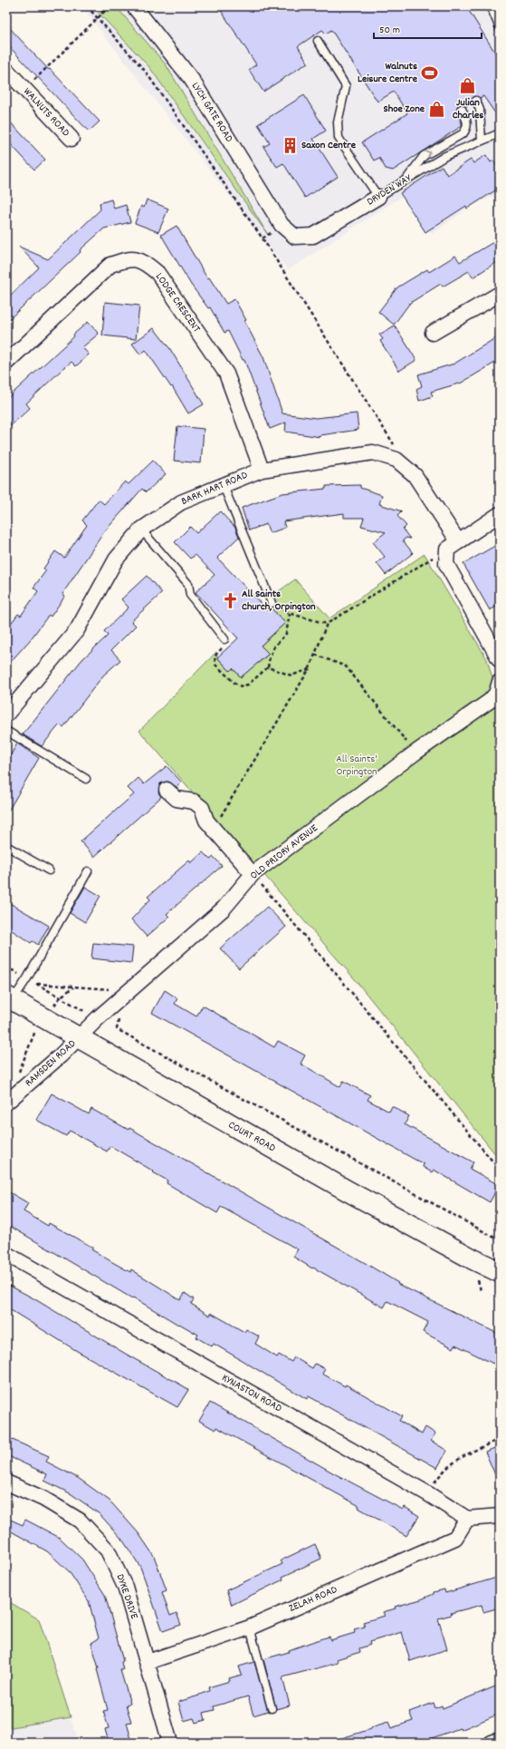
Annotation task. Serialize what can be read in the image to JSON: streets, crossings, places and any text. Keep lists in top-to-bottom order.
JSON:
{
  "streets": {
    "main road": ["COURT ROAD"],
    "street": [
      "WALNUTS ROAD",
      "LYCH GATE ROAD",
      "DRYDEN WAY",
      "LODGE CRESCENT",
      "BARK HART ROAD",
      "OLD PRIORY AVENUE",
      "RAMSDEN ROAD",
      "KYNASTON ROAD",
      "DYKE DRIVE",
      "ZELAH ROAD"
    ]
  },
  "crossings": [
    ["LYCH GATE ROAD", "DRYDEN WAY"],
    ["LODGE CRESCENT", "BARK HART ROAD"],
    ["OLD PRIORY AVENUE", "RAMSDEN ROAD"],
    ["OLD PRIORY AVENUE", "COURT ROAD"],
    ["RAMSDEN ROAD", "COURT ROAD"],
    ["KYNASTON ROAD", "ZELAH ROAD"],
    ["DYKE DRIVE", "ZELAH ROAD"]
  ],
  "parks": ["All Saints' Orpington"],
  "places": {
    "sports": ["Walnuts Leisure Centre"],
    "shop": ["Julian Charles", "Shoe Zone"],
    "building": ["Saxon Centre"],
    "church": ["All Saints Church, Orpington"]
  },
  "scale_bar": "50 m"
}
